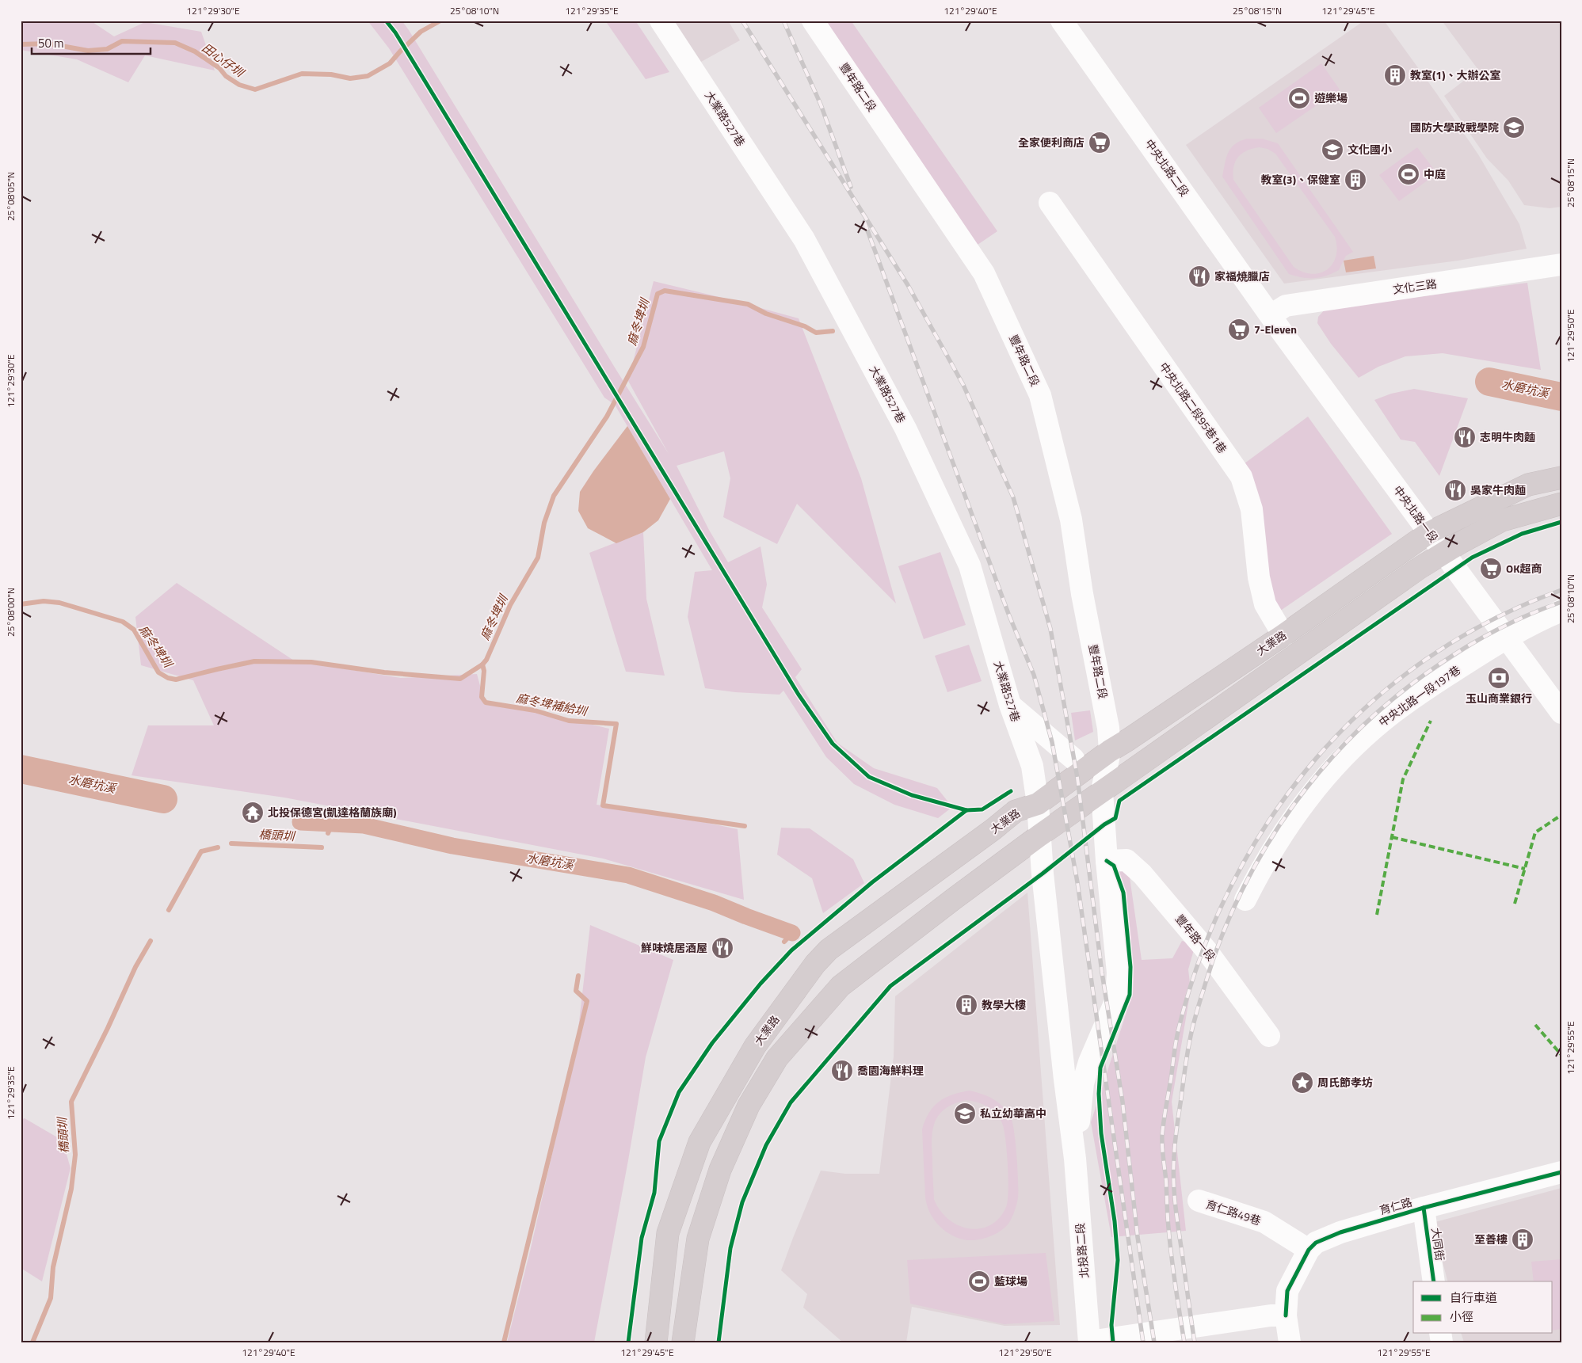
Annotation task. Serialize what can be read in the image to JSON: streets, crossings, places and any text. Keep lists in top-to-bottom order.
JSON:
{
  "streets": {
    "main road": ["大業路"],
    "street": [
      "豐年路二段",
      "大業路527巷",
      "中央北路二段",
      "文化三路",
      "中央北路二段95巷1巷",
      "中央北路一段",
      "中央北路一段197巷",
      "豐年路一段",
      "育仁路",
      "育仁路49巷",
      "大同街",
      "北投路二段"
    ]
  },
  "crossings": [
    ["豐年路二段", "大業路527巷"],
    ["豐年路二段", "大業路"],
    ["豐年路二段", "豐年路一段"],
    ["豐年路二段", "北投路二段"],
    ["大業路527巷", "大業路"],
    ["大業路527巷", "北投路二段"],
    ["中央北路二段", "文化三路"],
    ["中央北路二段", "中央北路一段"],
    ["文化三路", "中央北路一段"],
    ["中央北路二段95巷1巷", "大業路"],
    ["中央北路一段", "大業路"],
    ["中央北路一段", "中央北路一段197巷"],
    ["育仁路", "育仁路49巷"],
    ["育仁路", "大同街"]
  ],
  "water": [
    "田心仔圳",
    "麻冬埤圳",
    "水磨坑溪",
    "麻冬埤補給圳",
    "橋頭圳"
  ],
  "places": {
    "building": [
      "教室(1)、大辦公室",
      "教室(3)、保健室",
      "教學大樓",
      "至善樓"
    ],
    "sports": ["遊樂場", "中庭", "藍球場"],
    "school or university": ["國防大學政戰學院", "文化國小", "私立幼華高中"],
    "supermarket": ["全家便利商店", "7-Eleven", "OK超商"],
    "restaurant": [
      "家福焼臘店",
      "志明牛肉麵",
      "吳家牛肉麵",
      "鮮味燒居酒屋",
      "喬園海鮮料理"
    ],
    "bank": ["玉山商業銀行"],
    "temple": ["北投保德宮(凱達格蘭族廟)"],
    "place": ["周氏節孝坊"]
  },
  "legend": ["自行車道", "小徑"],
  "scale_bar": "50 m",
  "coordinates": [
    "121°29'30\"E",
    "25°08'10\"N",
    "121°29'35\"E",
    "121°29'40\"E",
    "25°08'15\"N",
    "121°29'45\"E",
    "25°08'05\"N",
    "121°29'50\"E",
    "25°08'00\"N",
    "121°29'55\"E"
  ]
}
